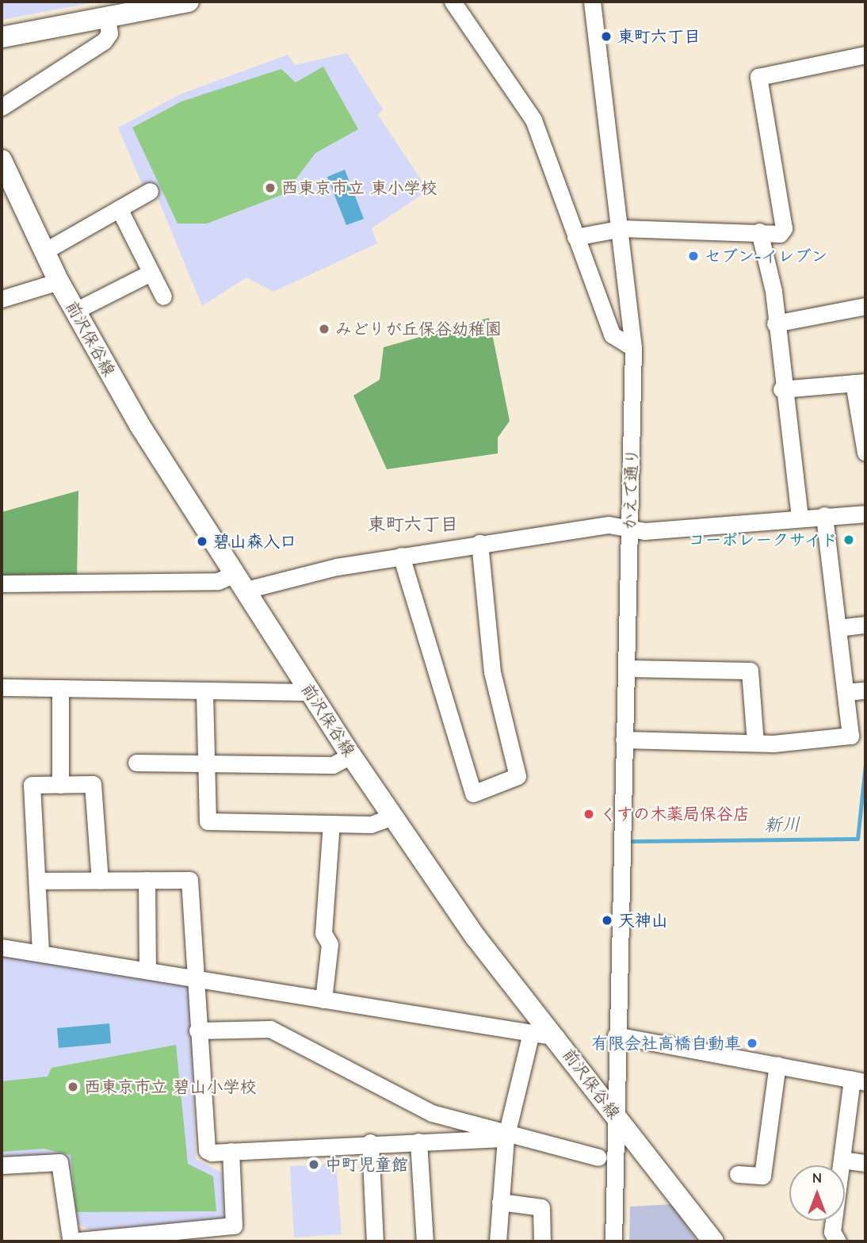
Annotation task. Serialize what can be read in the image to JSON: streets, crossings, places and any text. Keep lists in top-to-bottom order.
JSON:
{
  "streets": {
    "main road": ["前沢保谷線"],
    "street": ["かえで通り"]
  },
  "crossings": [
    ["前沢保谷線", "かえで通り"]
  ],
  "districts": ["東町六丁目"],
  "water": ["新川"],
  "places": [
    "東町六丁目",
    "西東京市立 東小学校",
    "セブン-イレブン",
    "みどりが丘保谷幼稚園",
    "コーポレークサイド",
    "碧山森入口",
    "くすの木薬局保谷店",
    "天神山",
    "有限会社高橋自動車",
    "西東京市立 碧山小学校",
    "中町児童館"
  ],
  "north": "top"
}
